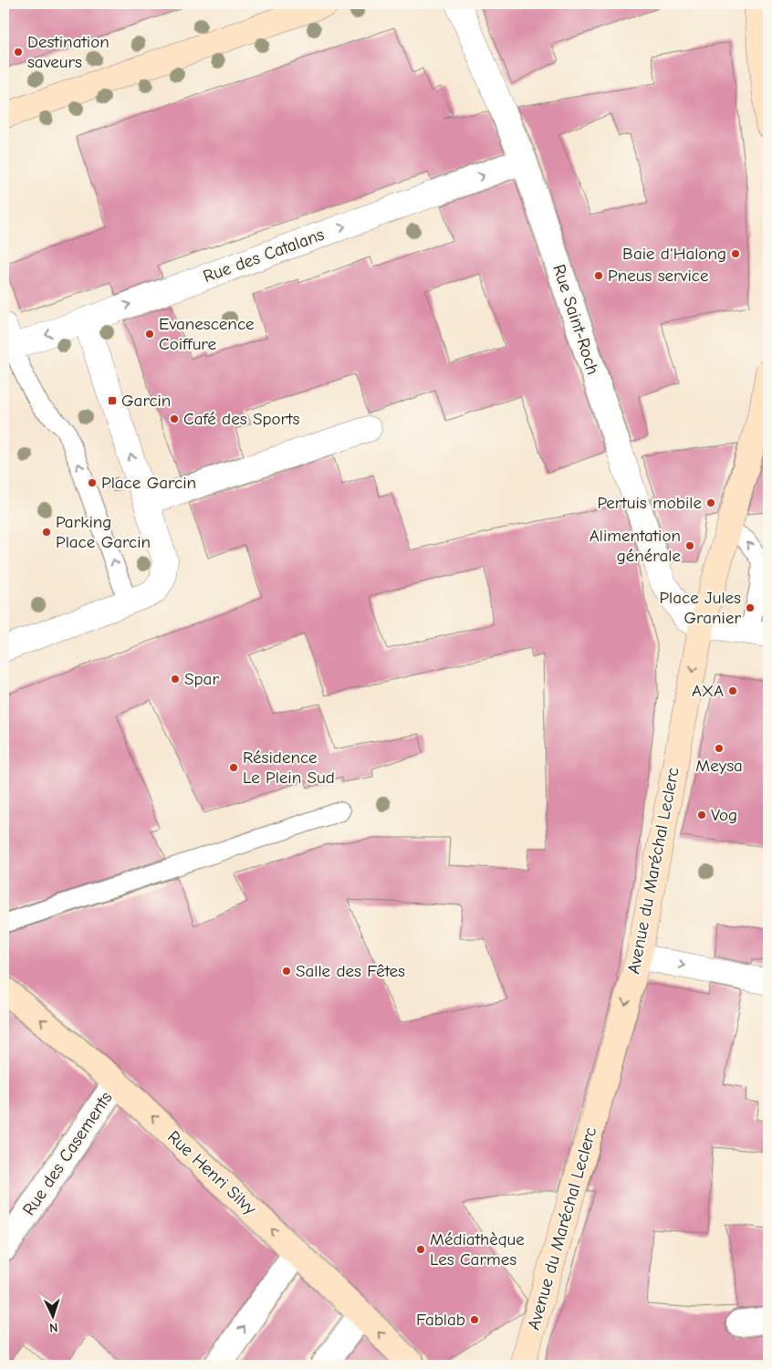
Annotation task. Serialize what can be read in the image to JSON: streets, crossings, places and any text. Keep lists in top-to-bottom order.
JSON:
{
  "streets": {
    "street": [
      "Rue des Catalans",
      "Rue Saint-Roch",
      "Avenue du Maréchal Leclerc",
      "Rue des Casements",
      "Rue Henri Silvy"
    ]
  },
  "crossings": [
    ["Rue des Catalans", "Rue Saint-Roch"],
    ["Rue Saint-Roch", "Avenue du Maréchal Leclerc"],
    ["Rue des Casements", "Rue Henri Silvy"]
  ],
  "one_way": ["Avenue du Maréchal Leclerc", "Rue Henri Silvy"],
  "places": {
    "other": [
      "Destination saveurs",
      "Baie d'Halong",
      "Pneus service",
      "Evanescence Coiffure",
      "Café des Sports",
      "Place Garcin",
      "Pertuis mobile",
      "Parking Place Garcin",
      "Alimentation générale",
      "Place Jules Granier",
      "Spar",
      "AXA",
      "Meysa",
      "Résidence Le Plein Sud",
      "Vog",
      "Salle des Fêtes",
      "Médiathèque Les Carmes",
      "Fablab"
    ],
    "transit": ["Garcin"]
  },
  "north": "bottom"
}
